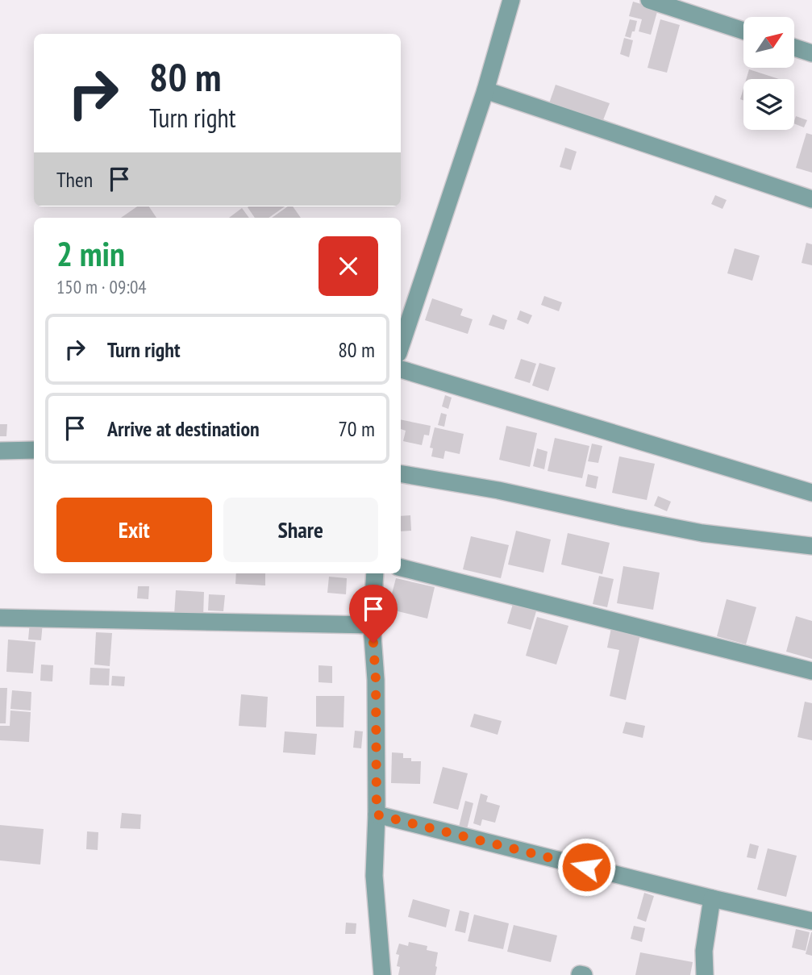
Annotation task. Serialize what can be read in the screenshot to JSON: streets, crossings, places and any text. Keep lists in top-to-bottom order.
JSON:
{
  "north": "top right",
  "page": {
    "turn": ["80 m", "Turn right"],
    "then": "Then",
    "heading": ["2 min", "150 m · 09:04"],
    "list": [
      {
        "name": "Turn right",
        "value": "80 m"
      },
      {
        "name": "Arrive at destination",
        "value": "70 m"
      }
    ],
    "buttons": ["Exit", "Share"]
  }
}
